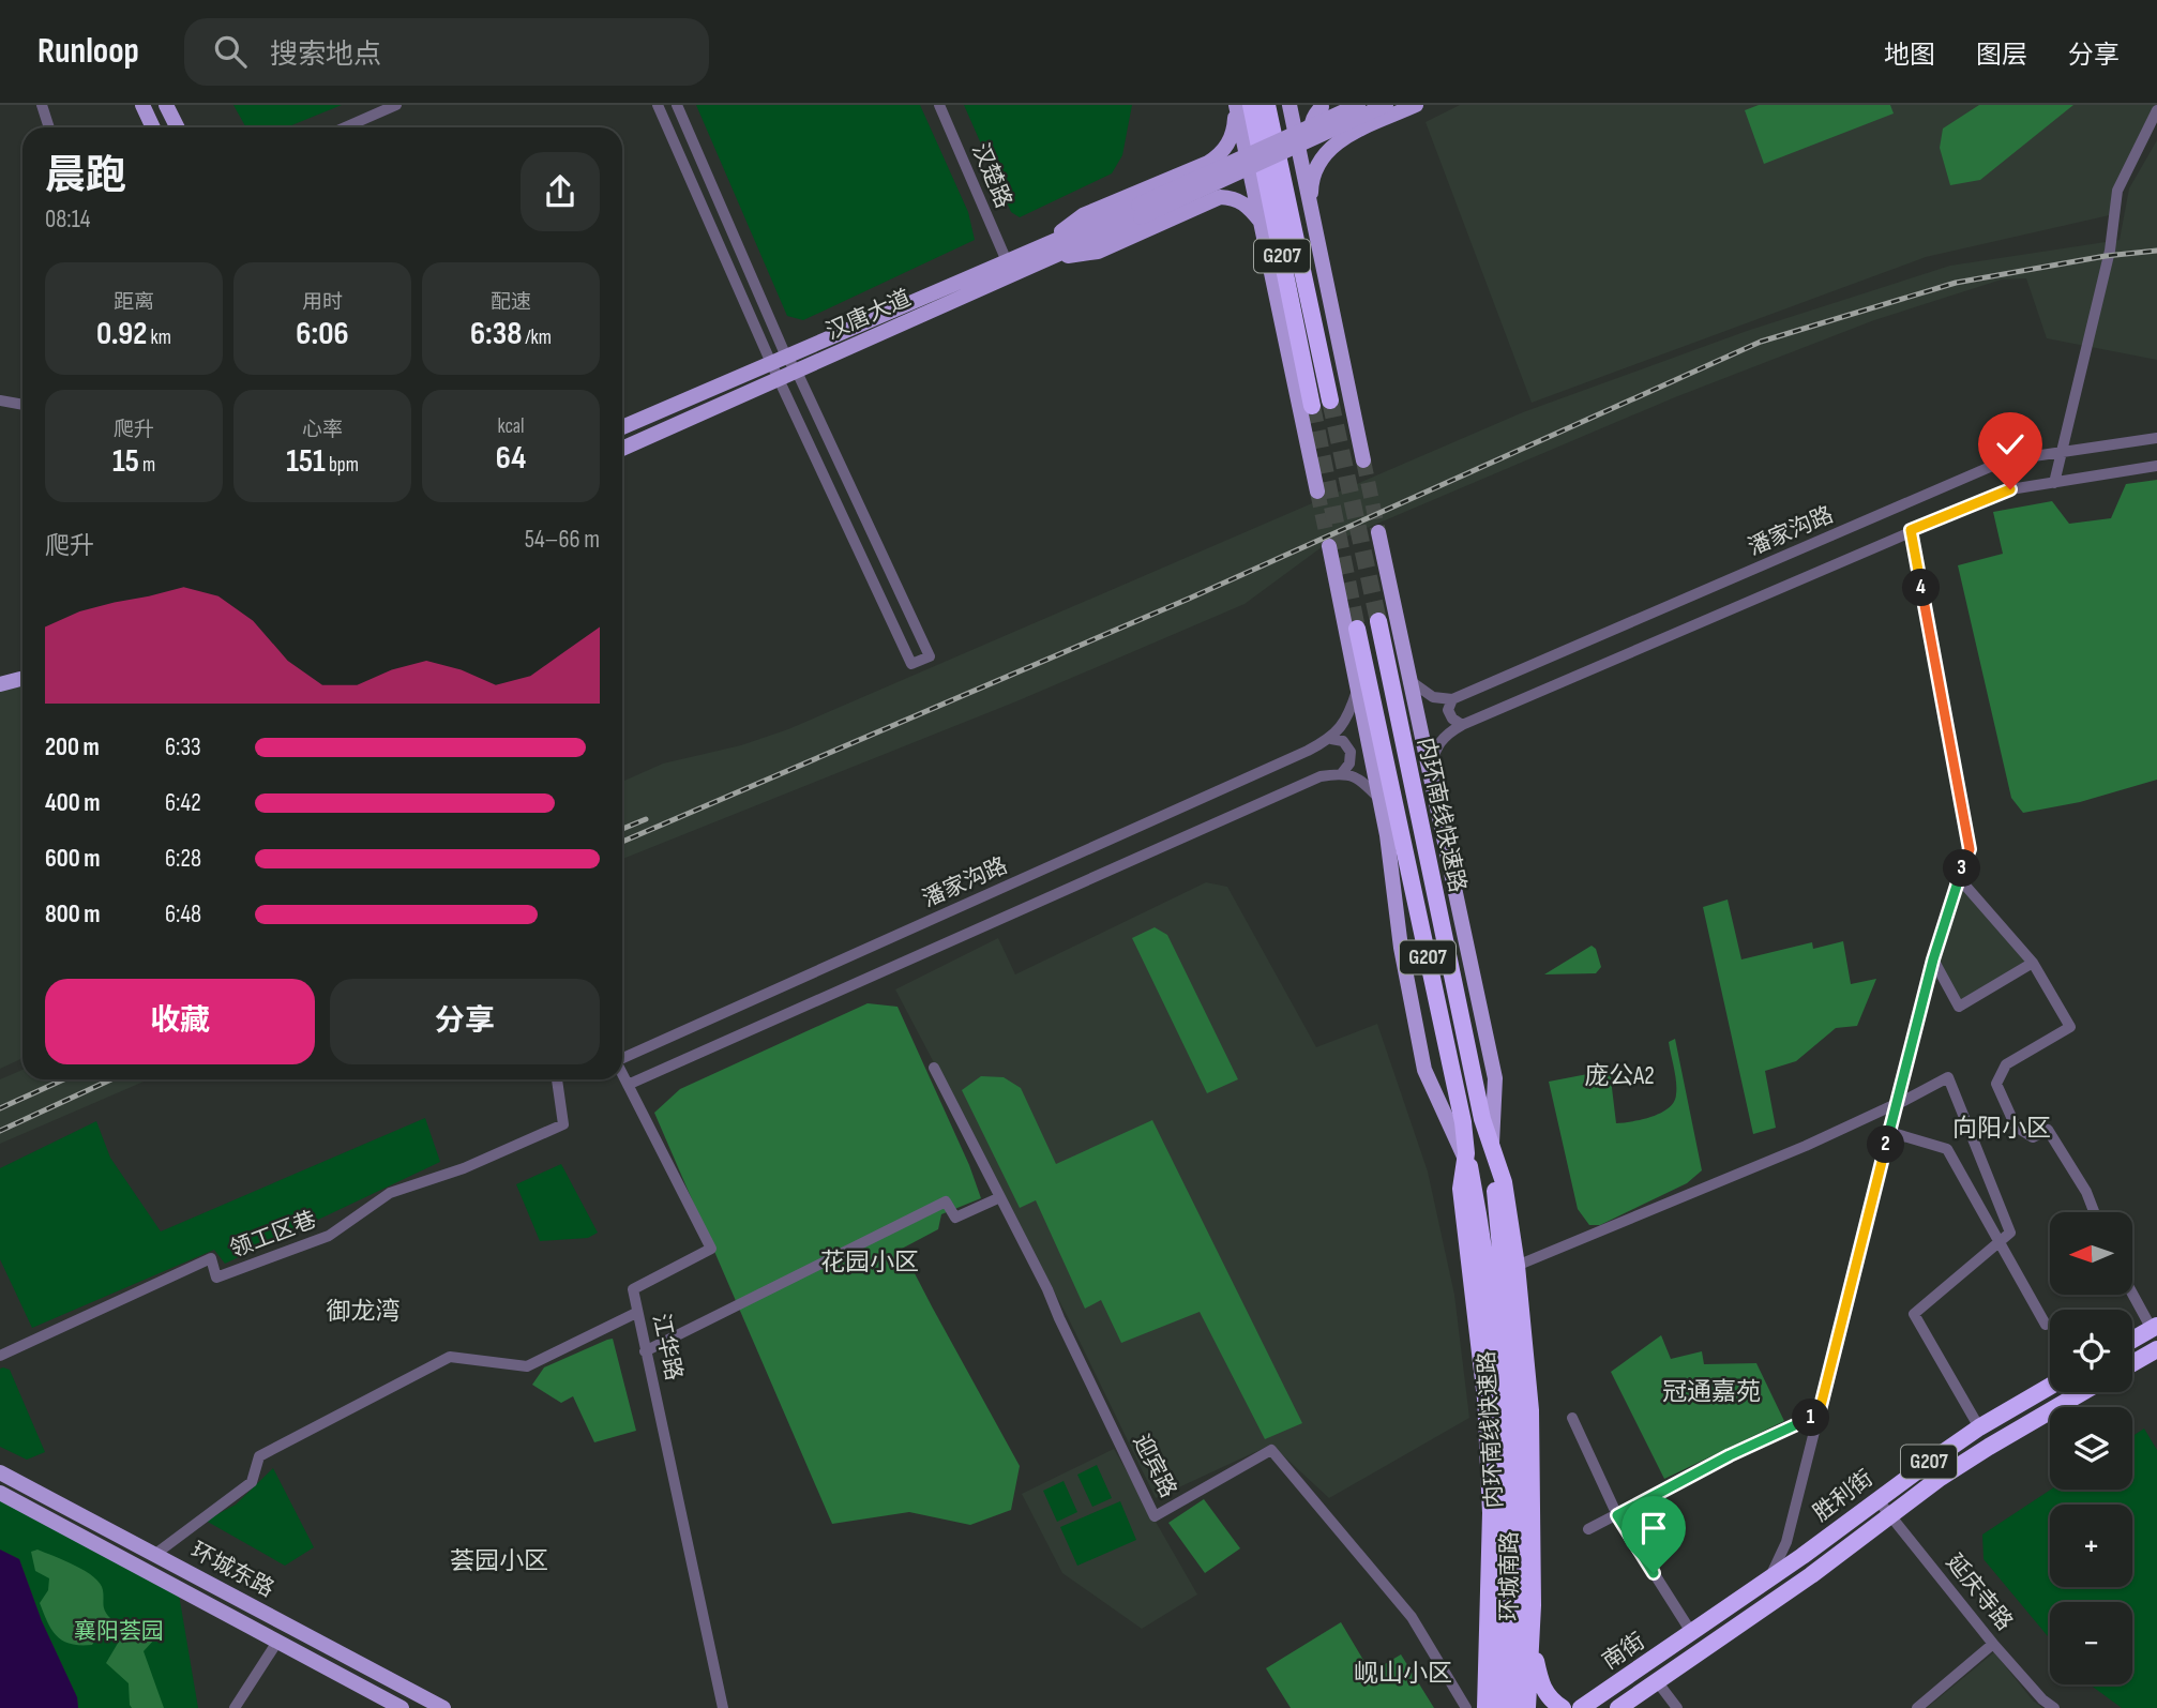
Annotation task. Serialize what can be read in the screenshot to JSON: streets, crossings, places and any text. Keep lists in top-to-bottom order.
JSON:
{
  "streets": {
    "highway": [
      "G207",
      "内环南线快速路",
      "胜利街",
      "环城南路",
      "南街"
    ],
    "main road": ["汉唐大道", "环城东路"],
    "street": [
      "汉楚路",
      "潘家沟路",
      "领工区巷",
      "江华路",
      "迎宾路",
      "延庆寺路"
    ]
  },
  "crossings": [
    ["汉楚路", "汉唐大道"],
    ["内环南线快速路", "环城南路"],
    ["胜利街", "延庆寺路"],
    ["胜利街", "南街"],
    ["延庆寺路", "南街"]
  ],
  "districts": [
    "庞公A2",
    "向阳小区",
    "花园小区",
    "御龙湾",
    "冠通嘉苑",
    "荟园小区",
    "岘山小区"
  ],
  "parks": ["襄阳荟园"],
  "north": "left",
  "page": {
    "header": "Runloop",
    "search": "搜索地点",
    "nav": ["地图", "图层", "分享"],
    "heading": ["晨跑", "08:14"],
    "stats": [
      ["距离", "0.92 km"],
      ["用时", "6:06"],
      ["配速", "6:38 /km"],
      ["爬升", "15 m"],
      ["心率", "151 bpm"],
      ["kcal", "64"]
    ],
    "chart": ["爬升", "54–66 m"],
    "pins": [
      "4",
      "3",
      "2",
      "1"
    ],
    "list": [
      {
        "name": "200 m",
        "note": "6:33"
      },
      {
        "name": "400 m",
        "note": "6:42"
      },
      {
        "name": "600 m",
        "note": "6:28"
      },
      {
        "name": "800 m",
        "note": "6:48"
      }
    ],
    "buttons": ["收藏", "分享"],
    "map_buttons": ["+", "−"]
  }
}
